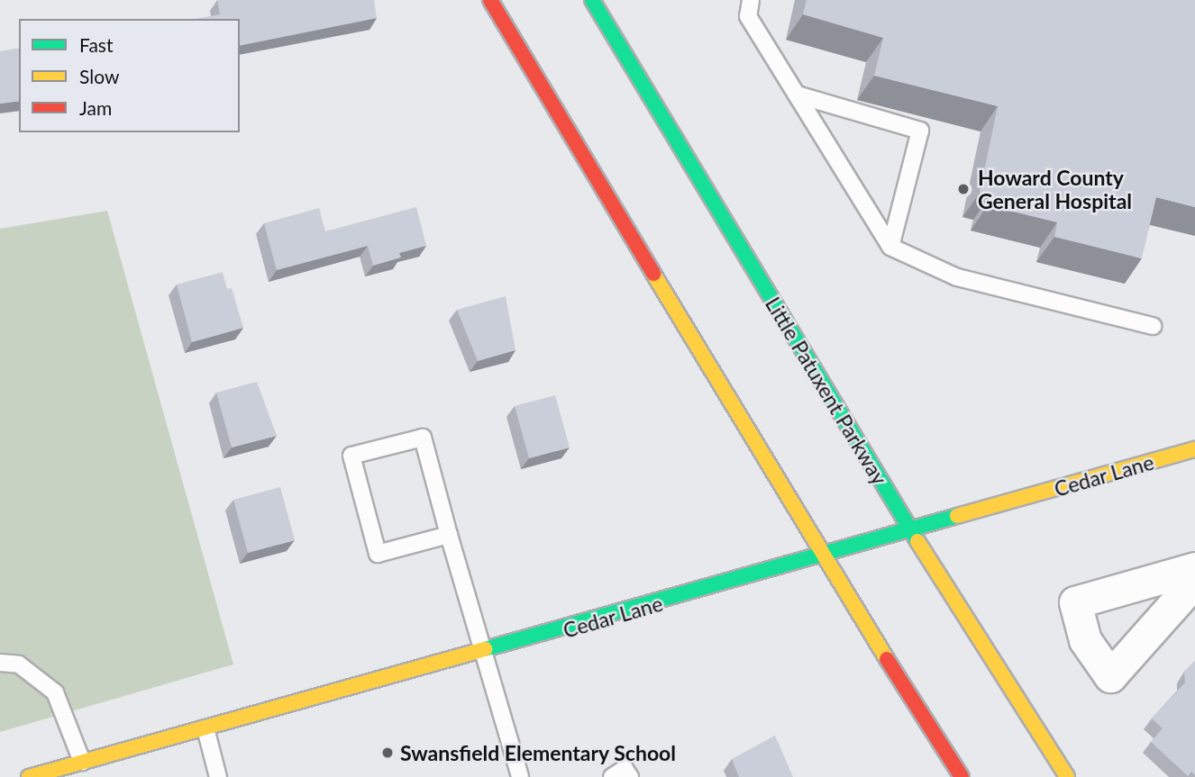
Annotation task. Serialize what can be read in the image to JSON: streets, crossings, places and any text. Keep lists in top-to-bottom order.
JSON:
{
  "streets": {
    "main road": ["Little Patuxent Parkway", "Cedar Lane"]
  },
  "crossings": [
    ["Little Patuxent Parkway", "Cedar Lane"]
  ],
  "places": ["Howard County General Hospital", "Swansfield Elementary School"],
  "legend": ["Fast", "Slow", "Jam"]
}
